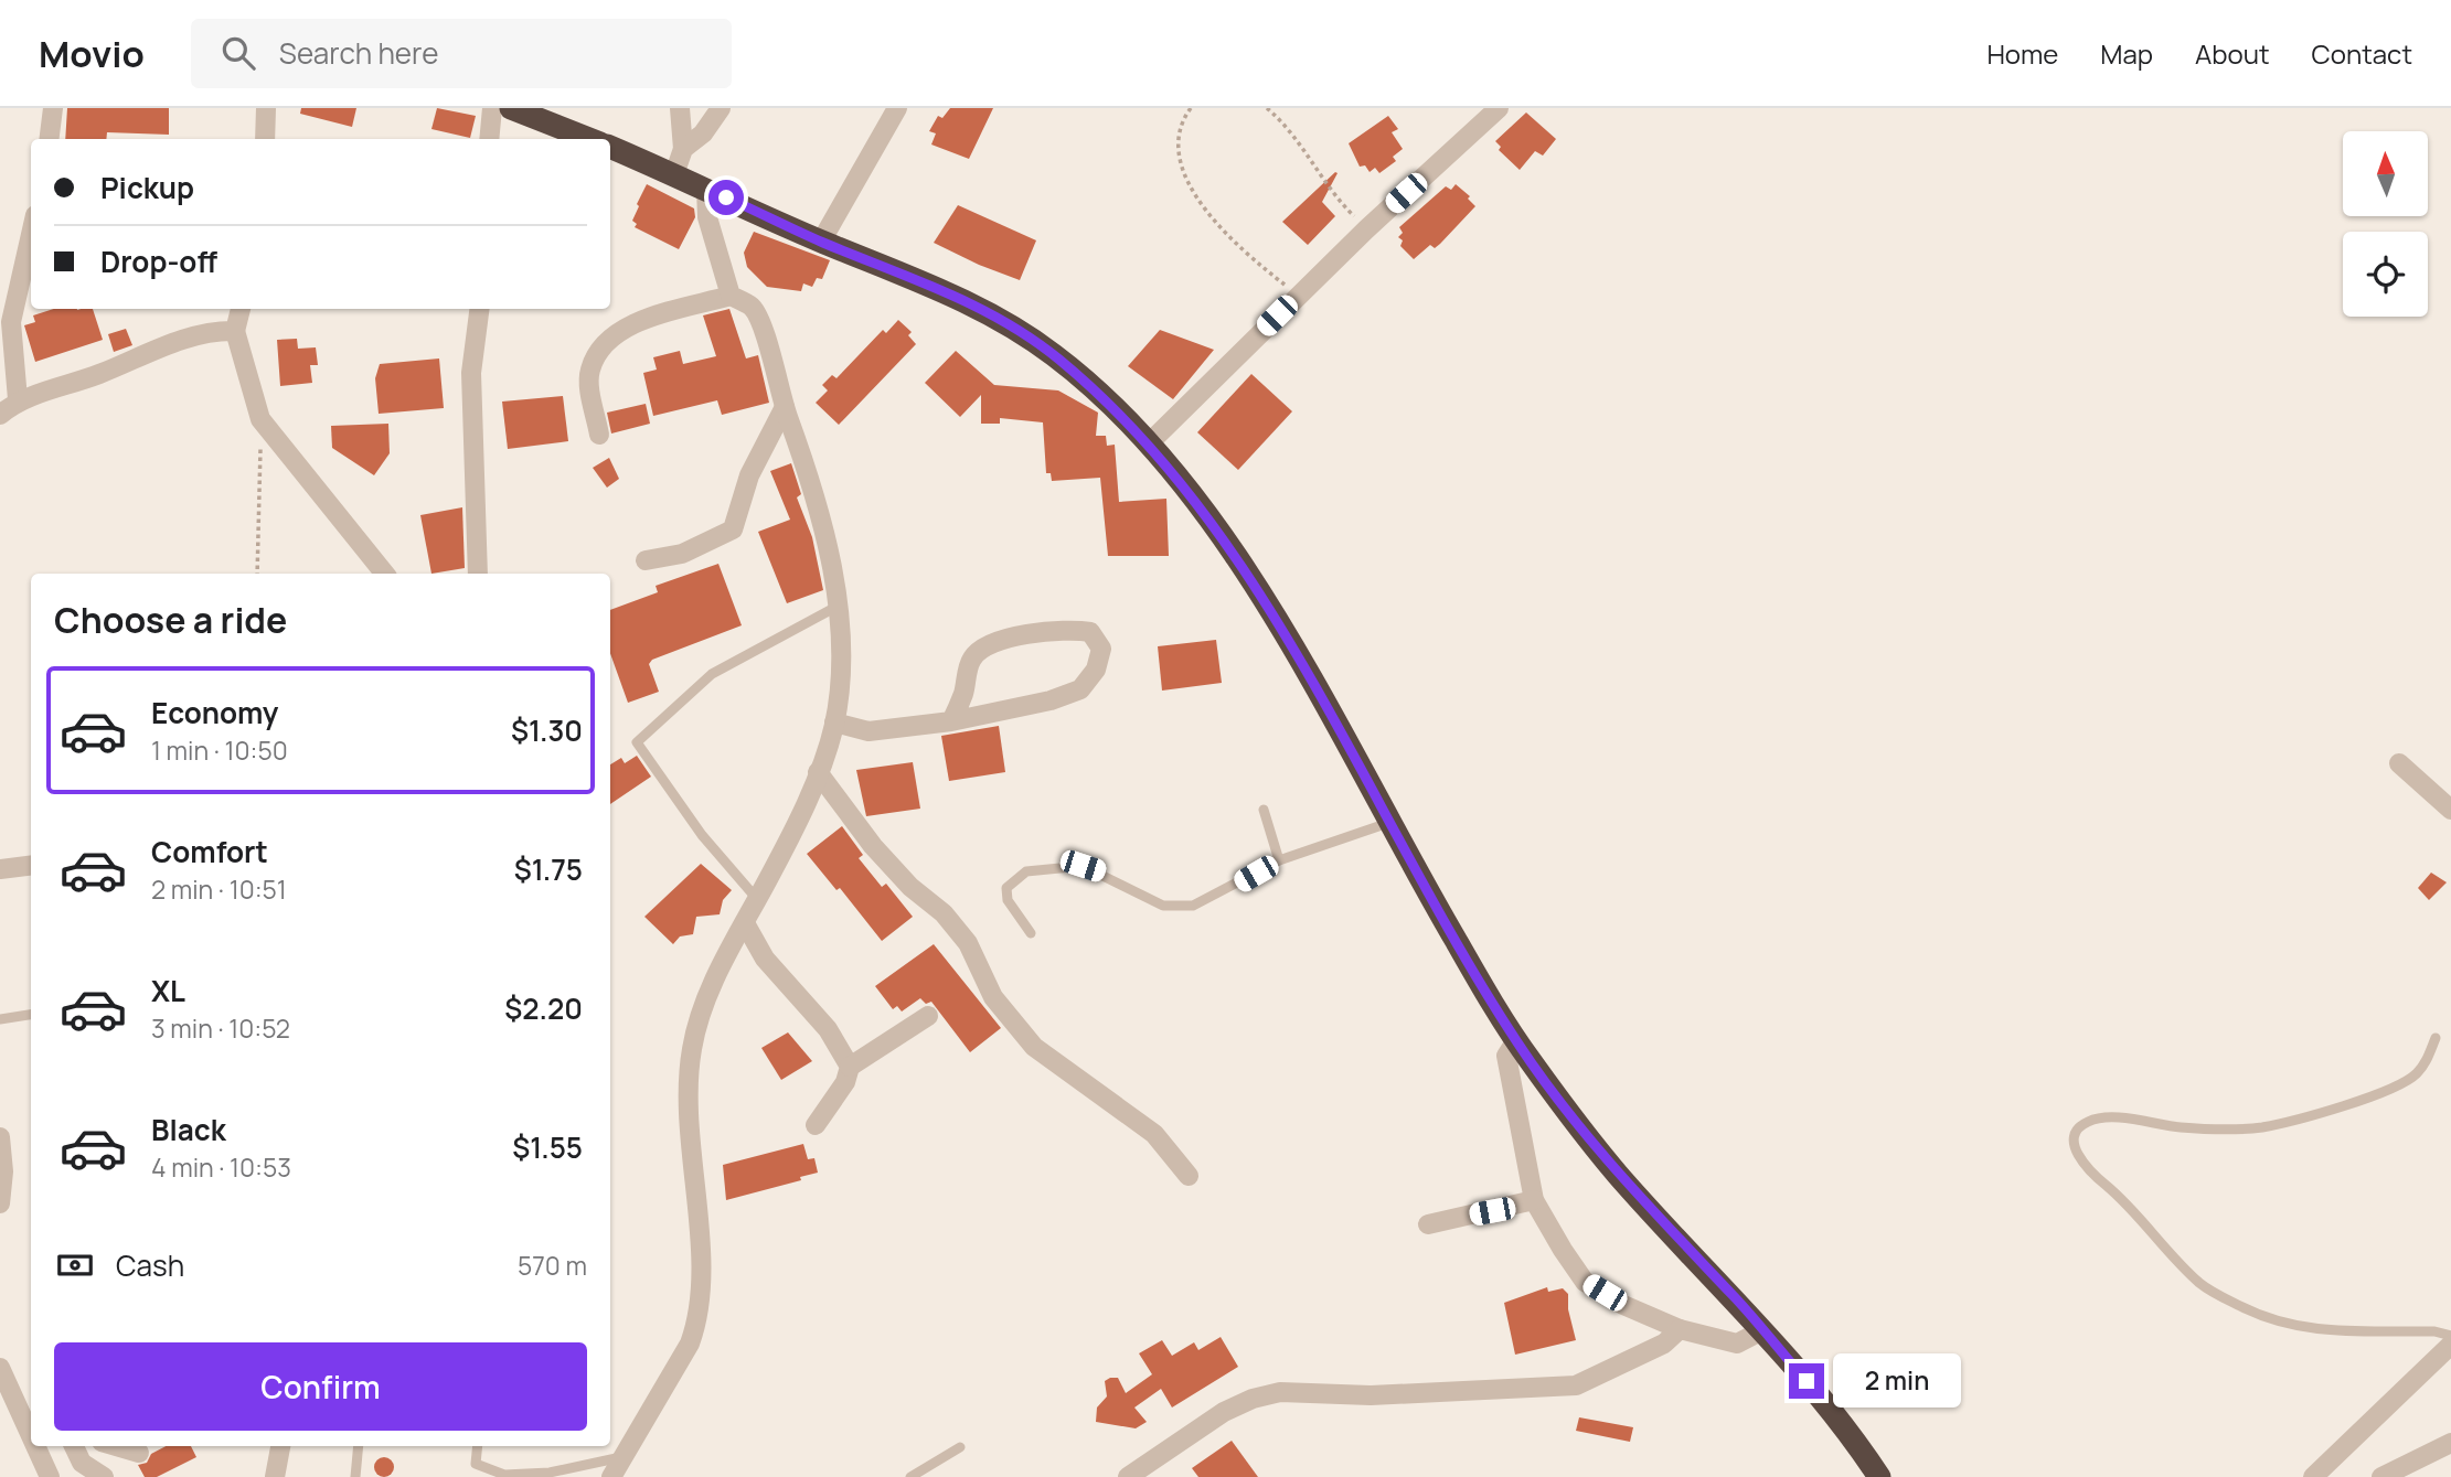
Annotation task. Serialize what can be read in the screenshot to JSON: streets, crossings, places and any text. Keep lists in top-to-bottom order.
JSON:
{
  "north": "top",
  "page": {
    "header": "Movio",
    "search": "Search here",
    "nav": [
      "Home",
      "Map",
      "About",
      "Contact"
    ],
    "banner": ["Pickup", "Drop-off"],
    "heading": "Choose a ride",
    "list": [
      {
        "name": "Economy",
        "note": "1 min · 10:50",
        "value": "$1.30"
      },
      {
        "name": "Comfort",
        "note": "2 min · 10:51",
        "value": "$1.75"
      },
      {
        "name": "XL",
        "note": "3 min · 10:52",
        "value": "$2.20"
      },
      {
        "name": "Black",
        "note": "4 min · 10:53",
        "value": "$1.55"
      }
    ],
    "pay": ["Cash", "570 m"],
    "buttons": "Confirm",
    "bubble": "2 min"
  }
}
